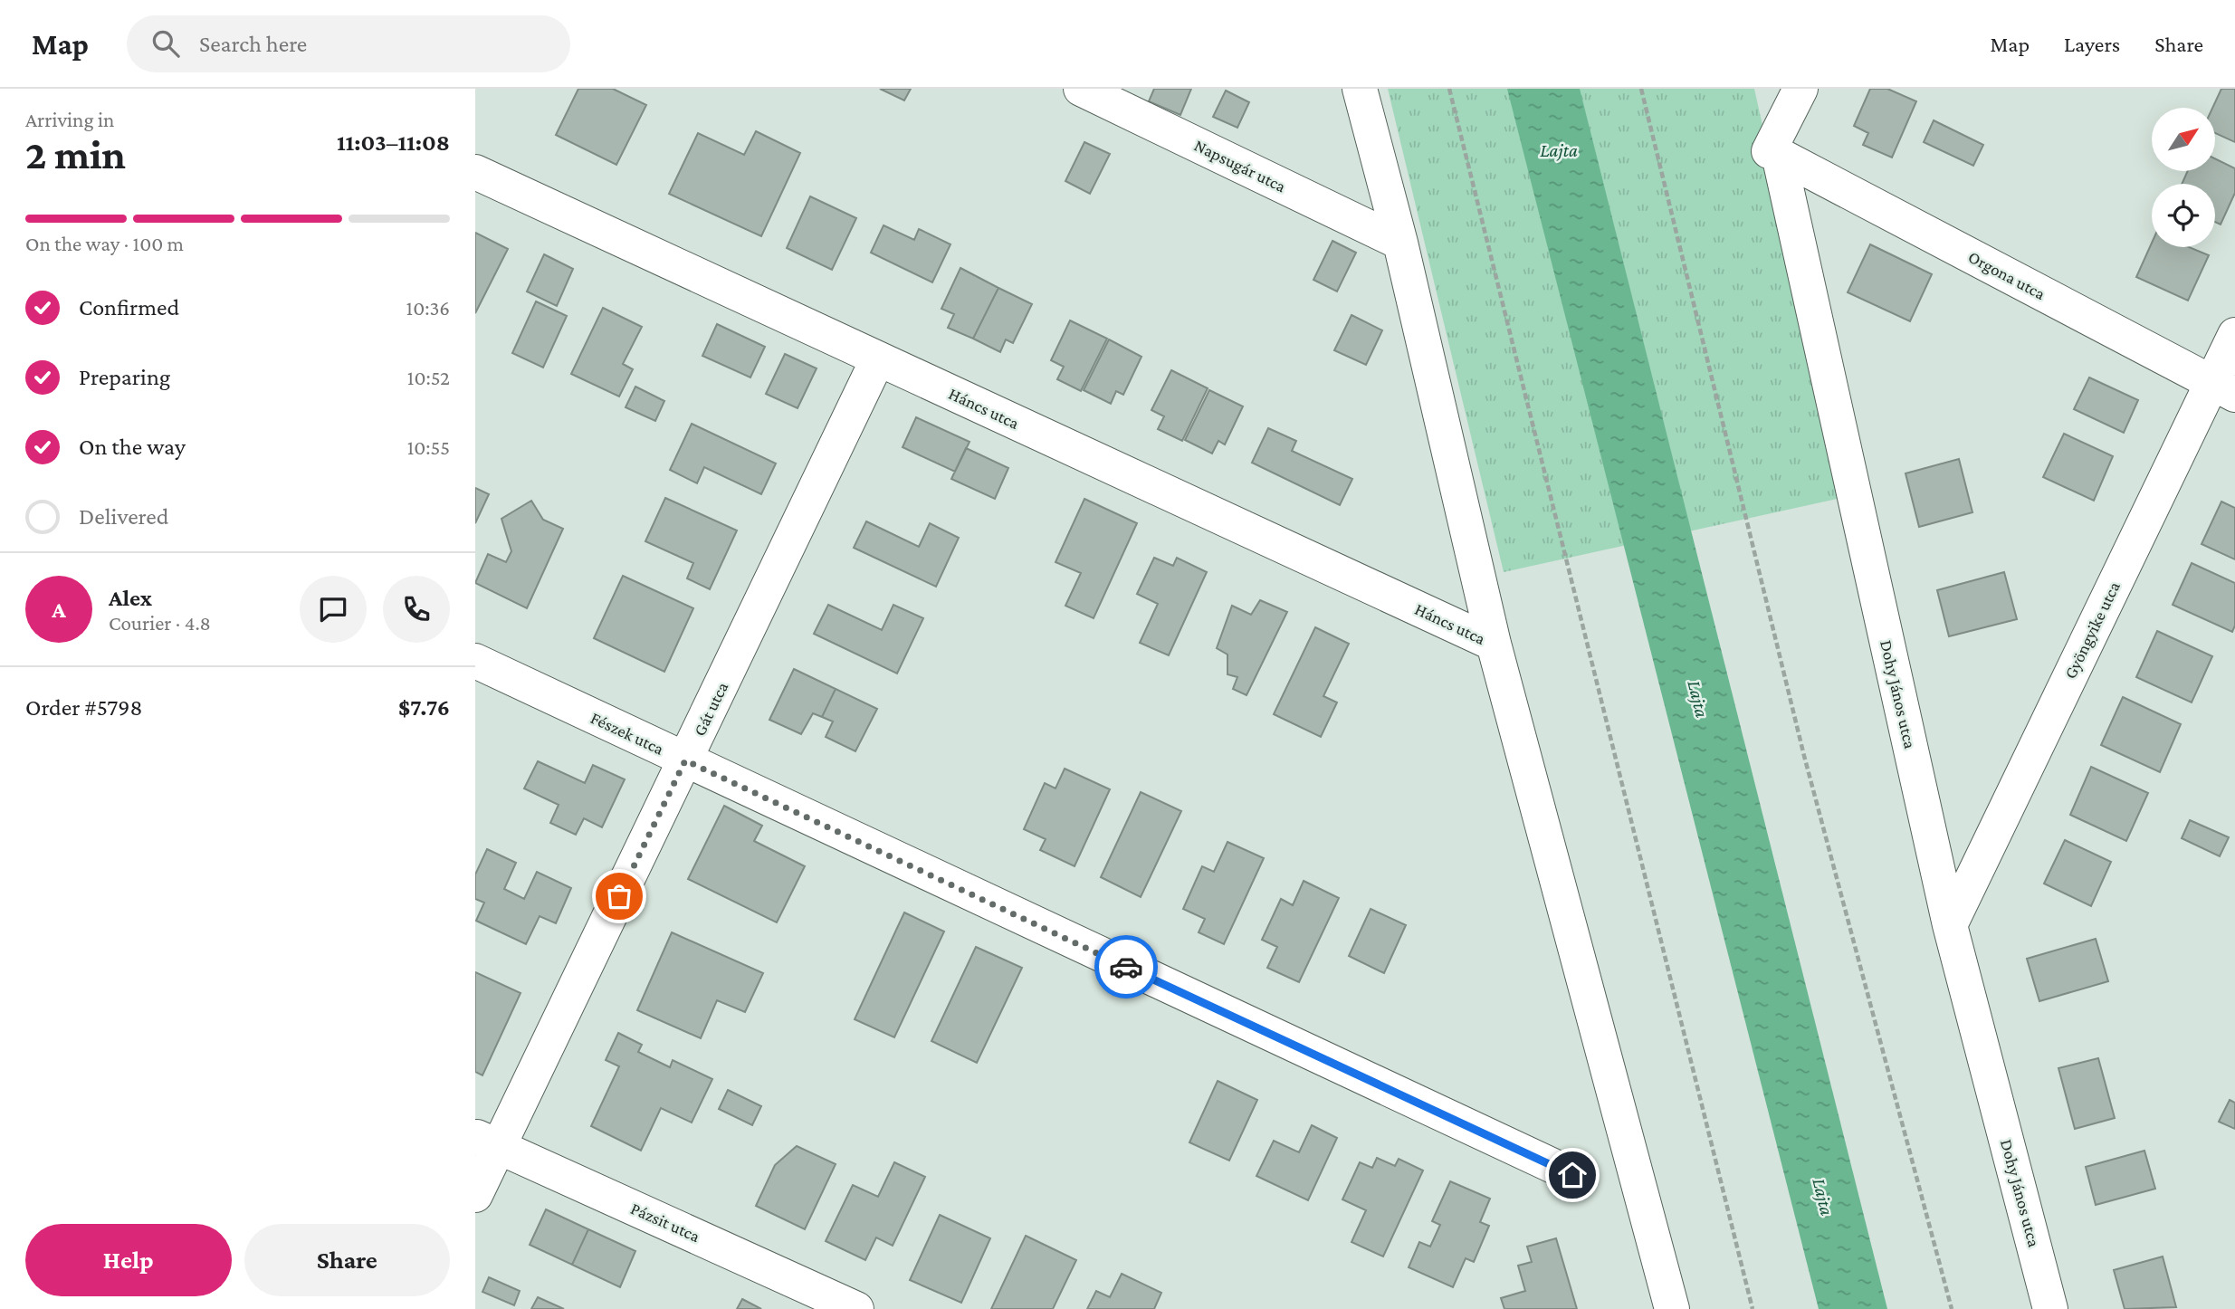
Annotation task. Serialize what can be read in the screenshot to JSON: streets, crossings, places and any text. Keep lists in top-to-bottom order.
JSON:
{
  "streets": {
    "street": [
      "Napsugár utca",
      "Orgona utca",
      "Háncs utca",
      "Gyöngyike utca",
      "Dohy János utca",
      "Gát utca",
      "Fészek utca",
      "Pázsit utca"
    ]
  },
  "crossings": [
    ["Orgona utca", "Gyöngyike utca"],
    ["Orgona utca", "Dohy János utca"],
    ["Háncs utca", "Gát utca"],
    ["Gyöngyike utca", "Dohy János utca"],
    ["Gát utca", "Fészek utca"],
    ["Gát utca", "Pázsit utca"]
  ],
  "water": ["Lajta"],
  "north": "top right",
  "page": {
    "header": "Map",
    "search": "Search here",
    "nav": ["Map", "Layers", "Share"],
    "heading": ["2 min", "Arriving in", "11:03–11:08"],
    "panel": [
      "Alex",
      "Courier · 4.8",
      "Order #5798",
      "$7.76"
    ],
    "bar": "On the way · 100 m",
    "list": [
      ["Confirmed", "10:36"],
      ["Preparing", "10:52"],
      ["On the way", "10:55"],
      "Delivered"
    ],
    "round": "A",
    "buttons": ["Help", "Share"]
  }
}
